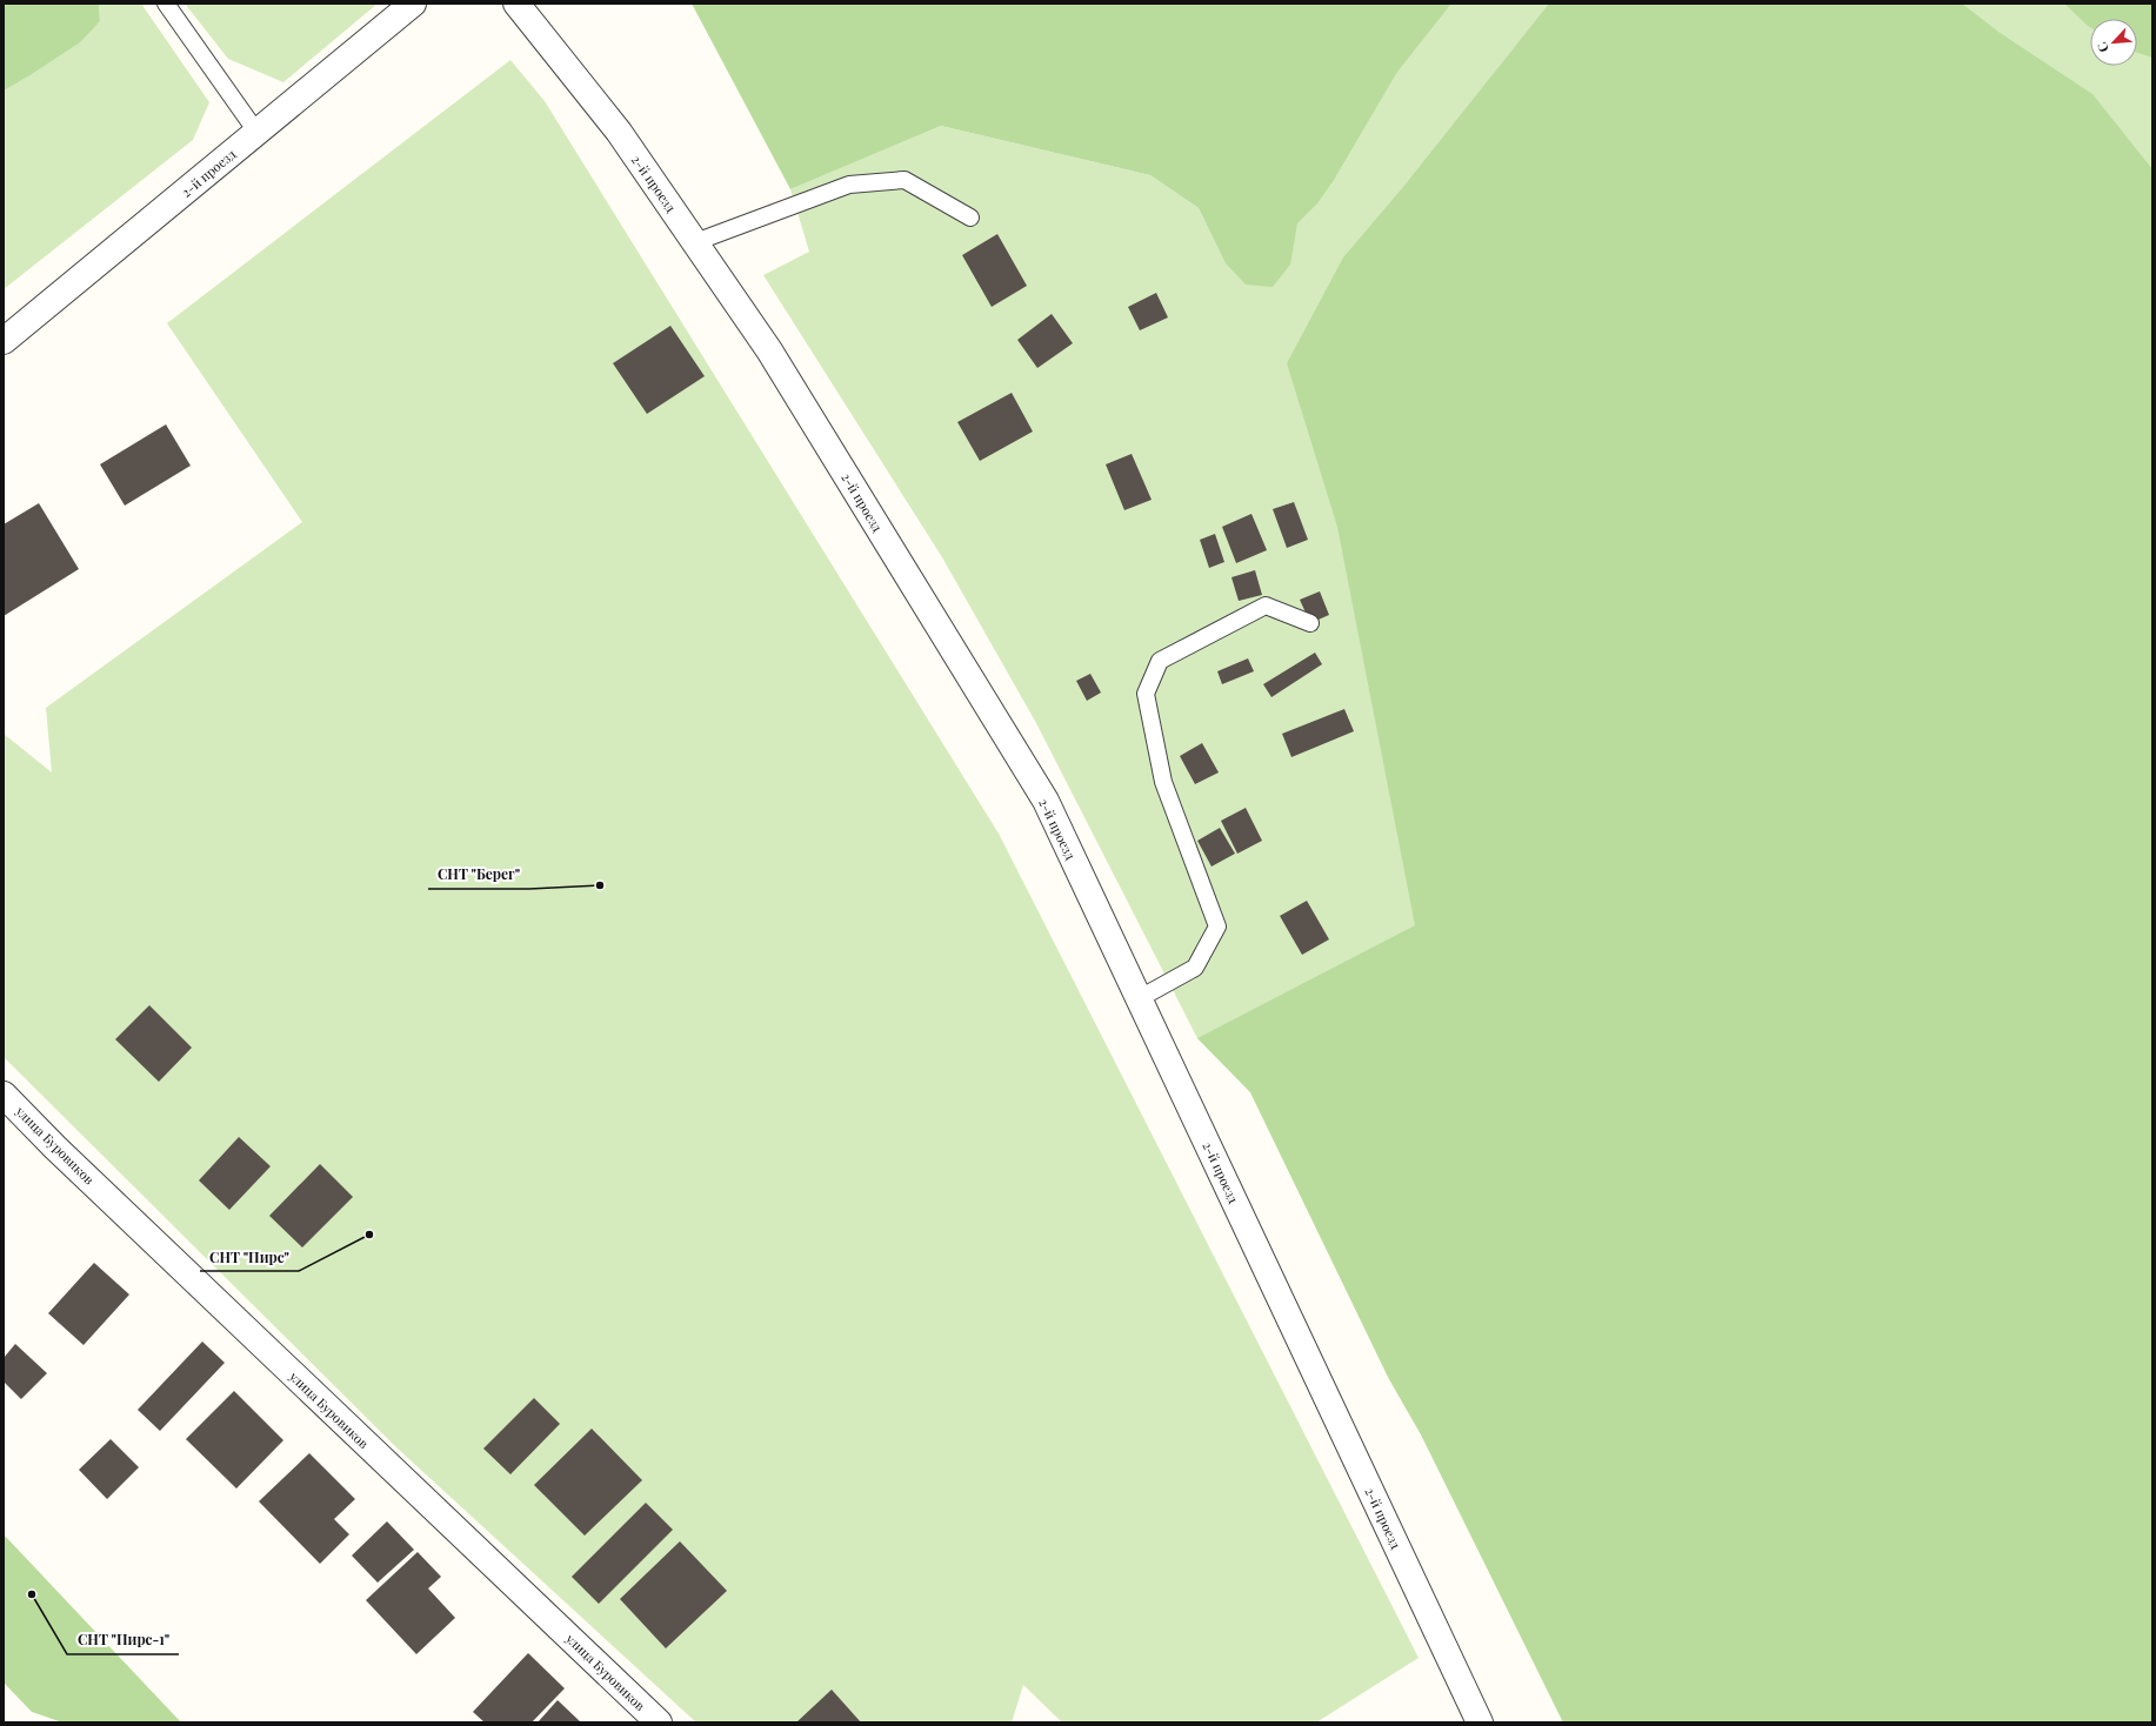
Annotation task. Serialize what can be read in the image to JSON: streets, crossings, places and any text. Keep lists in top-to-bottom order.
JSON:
{
  "streets": {
    "street": ["2-й проезд", "улица Буровиков"]
  },
  "places": ["СНТ \"Берег\"", "СНТ \"Пирс\"", "СНТ \"Пирс-1\""],
  "north": "bottom left"
}
